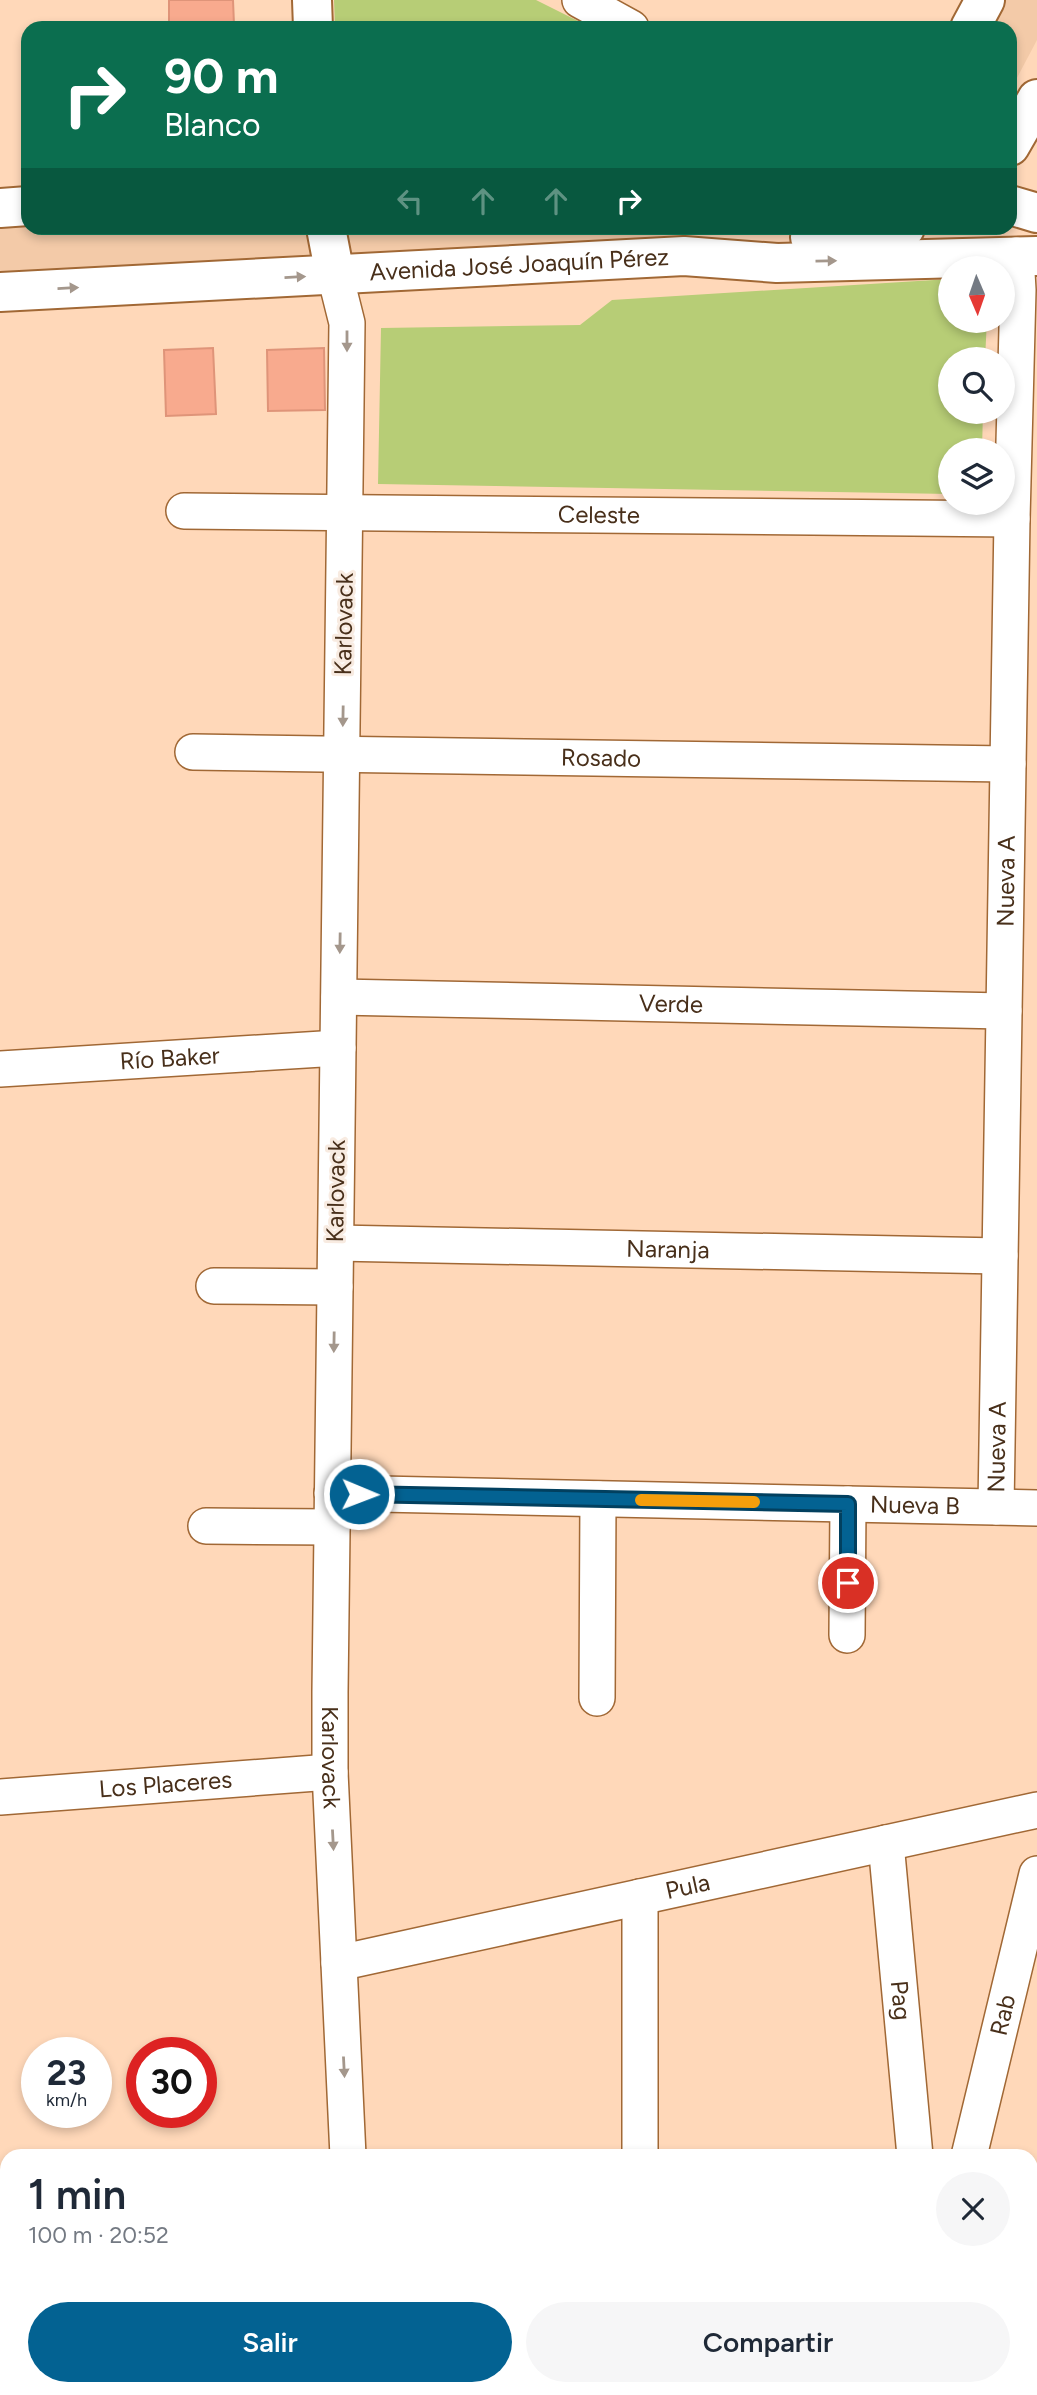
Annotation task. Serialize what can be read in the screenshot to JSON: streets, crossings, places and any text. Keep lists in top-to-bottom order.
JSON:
{
  "streets": {
    "main road": ["Avenida José Joaquín Pérez", "Karlovack"],
    "street": [
      "Celeste",
      "Rosado",
      "Nueva A",
      "Verde",
      "Río Baker",
      "Naranja",
      "Nueva B",
      "Los Placeres",
      "Pula",
      "Pag",
      "Rab"
    ]
  },
  "crossings": [
    ["Avenida José Joaquín Pérez", "Karlovack"],
    ["Avenida José Joaquín Pérez", "Nueva A"],
    ["Celeste", "Karlovack"],
    ["Celeste", "Nueva A"],
    ["Karlovack", "Rosado"],
    ["Karlovack", "Verde"],
    ["Karlovack", "Río Baker"],
    ["Karlovack", "Naranja"],
    ["Karlovack", "Nueva B"],
    ["Karlovack", "Los Placeres"],
    ["Karlovack", "Pula"],
    ["Rosado", "Nueva A"],
    ["Nueva A", "Verde"],
    ["Nueva A", "Naranja"],
    ["Nueva A", "Nueva B"],
    ["Pula", "Pag"]
  ],
  "one_way": ["Avenida José Joaquín Pérez", "Karlovack"],
  "north": "bottom",
  "page": {
    "turn": ["90 m", "Blanco"],
    "speed": "23 km/h",
    "limit": "30",
    "heading": ["1 min", "100 m · 20:52"],
    "buttons": ["Salir", "Compartir"]
  }
}
